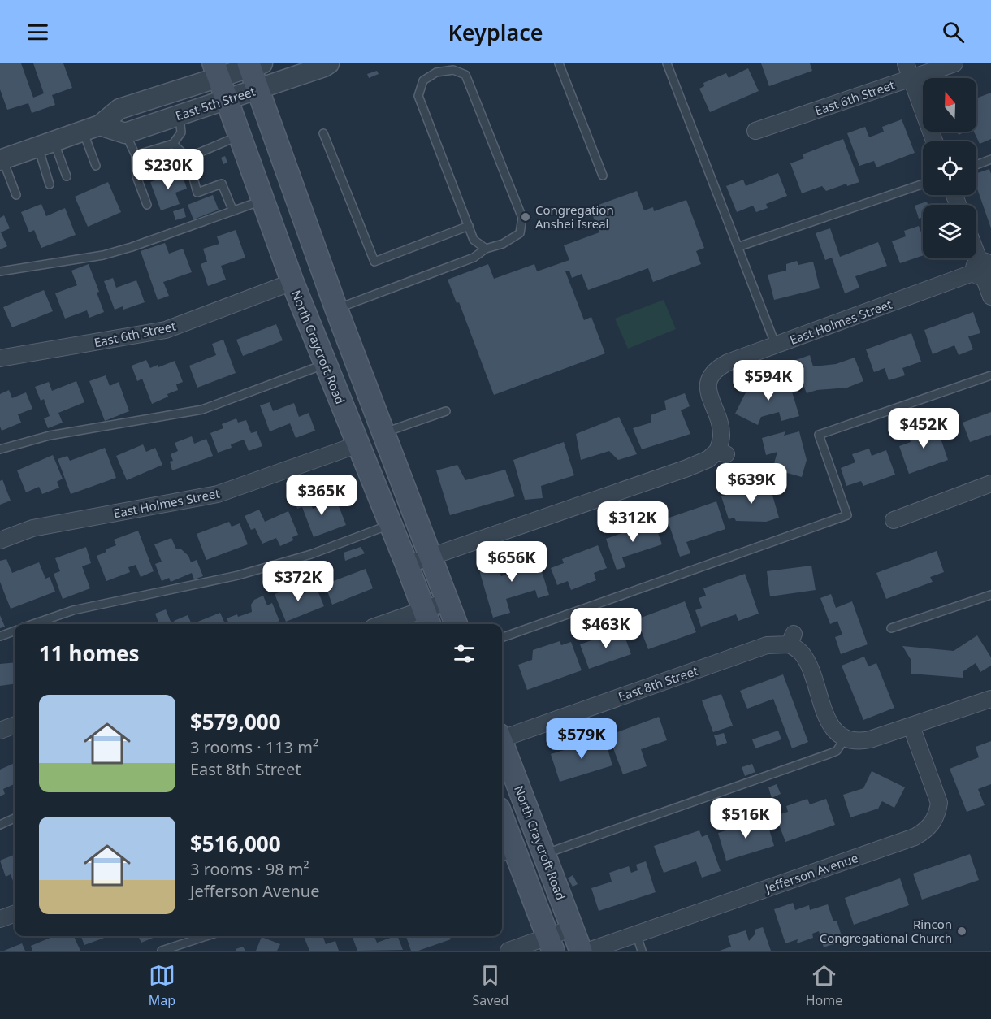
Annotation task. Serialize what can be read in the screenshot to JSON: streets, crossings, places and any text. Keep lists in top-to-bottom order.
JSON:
{
  "streets": {
    "main road": ["North Craycroft Road"],
    "street": [
      "East 6th Street",
      "East 5th Street",
      "East Holmes Street",
      "East 8th Street",
      "Jefferson Avenue"
    ]
  },
  "crossings": [
    ["East 6th Street", "North Craycroft Road"],
    ["East 5th Street", "North Craycroft Road"],
    ["East Holmes Street", "North Craycroft Road"]
  ],
  "places": ["Congregation Anshei Isreal", "Rincon Congregational Church"],
  "north": "top",
  "page": {
    "header": "Keyplace",
    "price": [
      "$230K",
      "$594K",
      "$452K",
      "$639K",
      "$365K",
      "$312K",
      "$656K",
      "$372K",
      "$463K",
      "$579K",
      "$516K"
    ],
    "heading": "11 homes",
    "list": [
      {
        "name": "$579,000",
        "note": "3 rooms · 113 m² · East 8th Street"
      },
      {
        "name": "$516,000",
        "note": "3 rooms · 98 m² · Jefferson Avenue"
      }
    ],
    "tabs": ["Map", "Saved", "Home"]
  }
}
